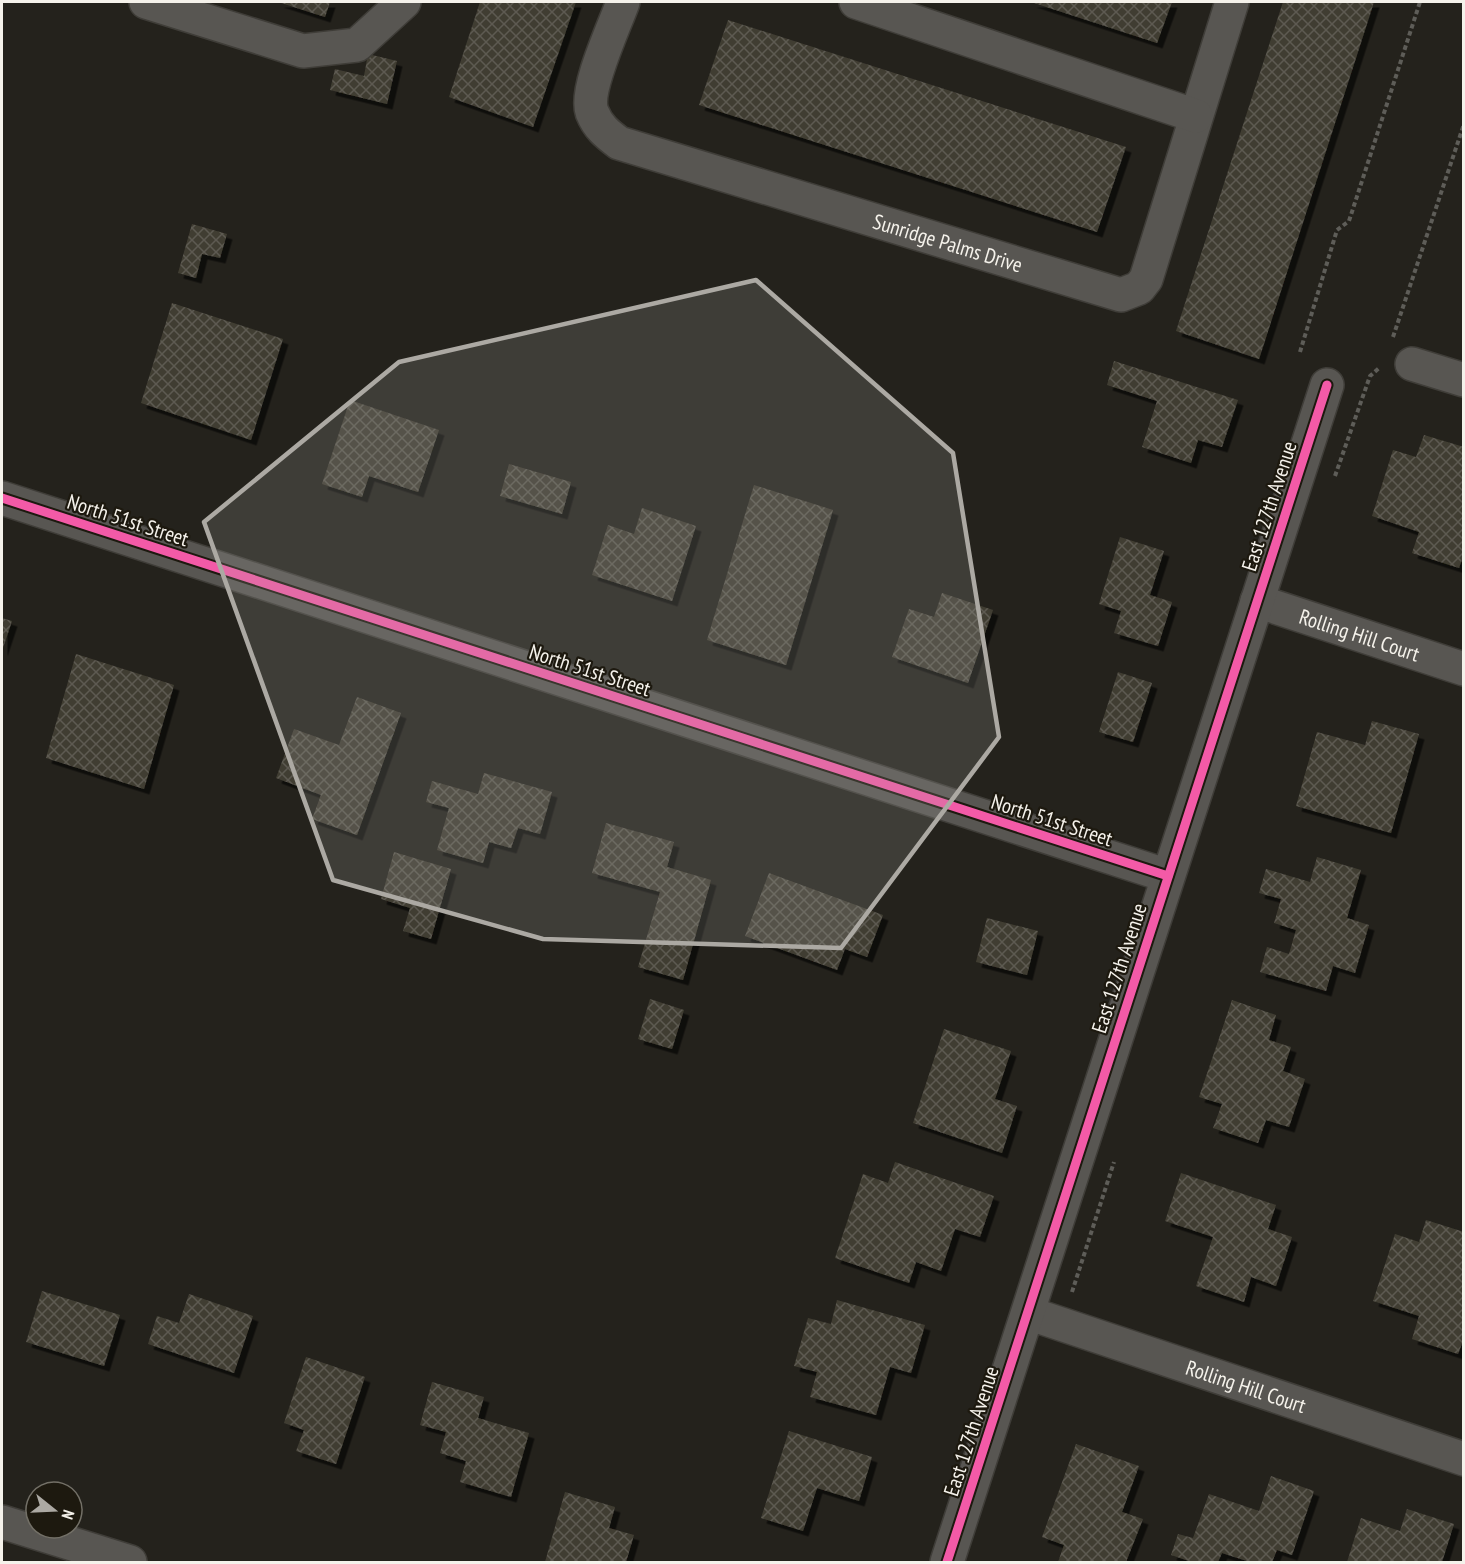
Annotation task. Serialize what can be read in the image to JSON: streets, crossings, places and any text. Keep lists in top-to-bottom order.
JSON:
{
  "streets": {
    "street": [
      "Sunridge Palms Drive",
      "East 127th Avenue",
      "North 51st Street",
      "Rolling Hill Court"
    ]
  },
  "crossings": [
    ["East 127th Avenue", "North 51st Street"],
    ["East 127th Avenue", "Rolling Hill Court"]
  ],
  "north": "right"
}
